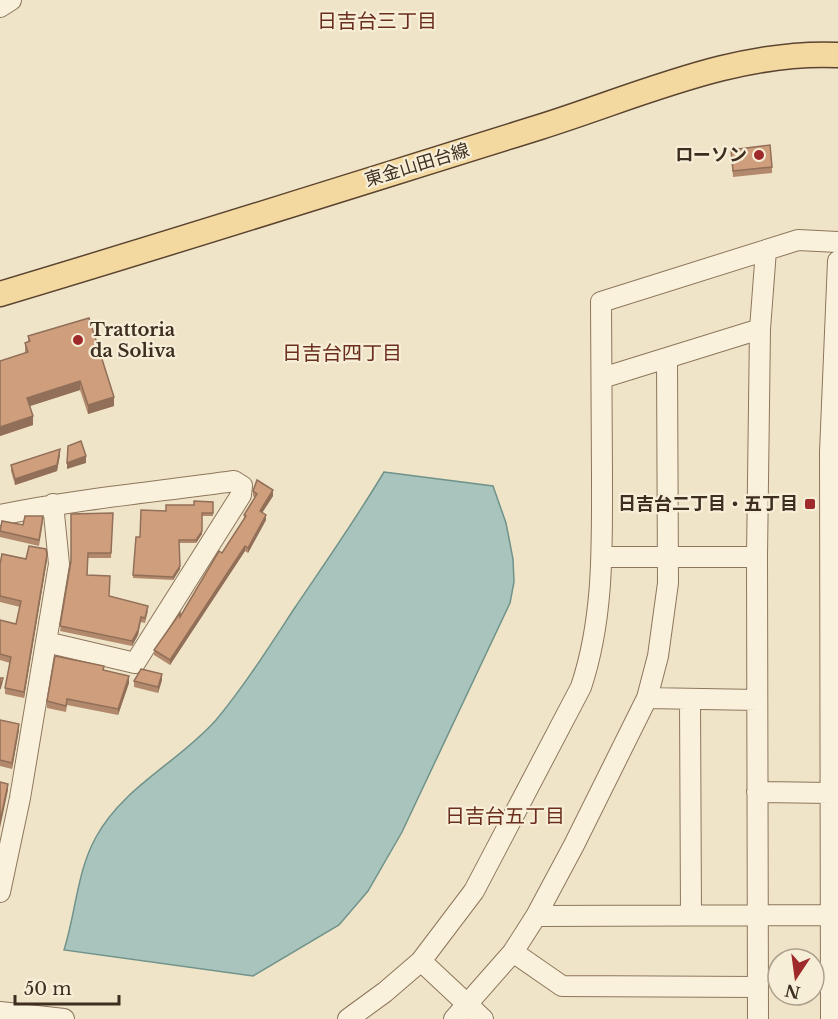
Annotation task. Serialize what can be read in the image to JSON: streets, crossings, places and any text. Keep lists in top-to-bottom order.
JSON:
{
  "streets": {
    "main road": ["東金山田台線"]
  },
  "districts": ["日吉台三丁目", "日吉台四丁目", "日吉台五丁目"],
  "places": {
    "other": ["ローソン", "Trattoria da Soliva"],
    "transit": ["日吉台二丁目・五丁目"]
  },
  "scale_bar": "50 m",
  "north": "bottom"
}
